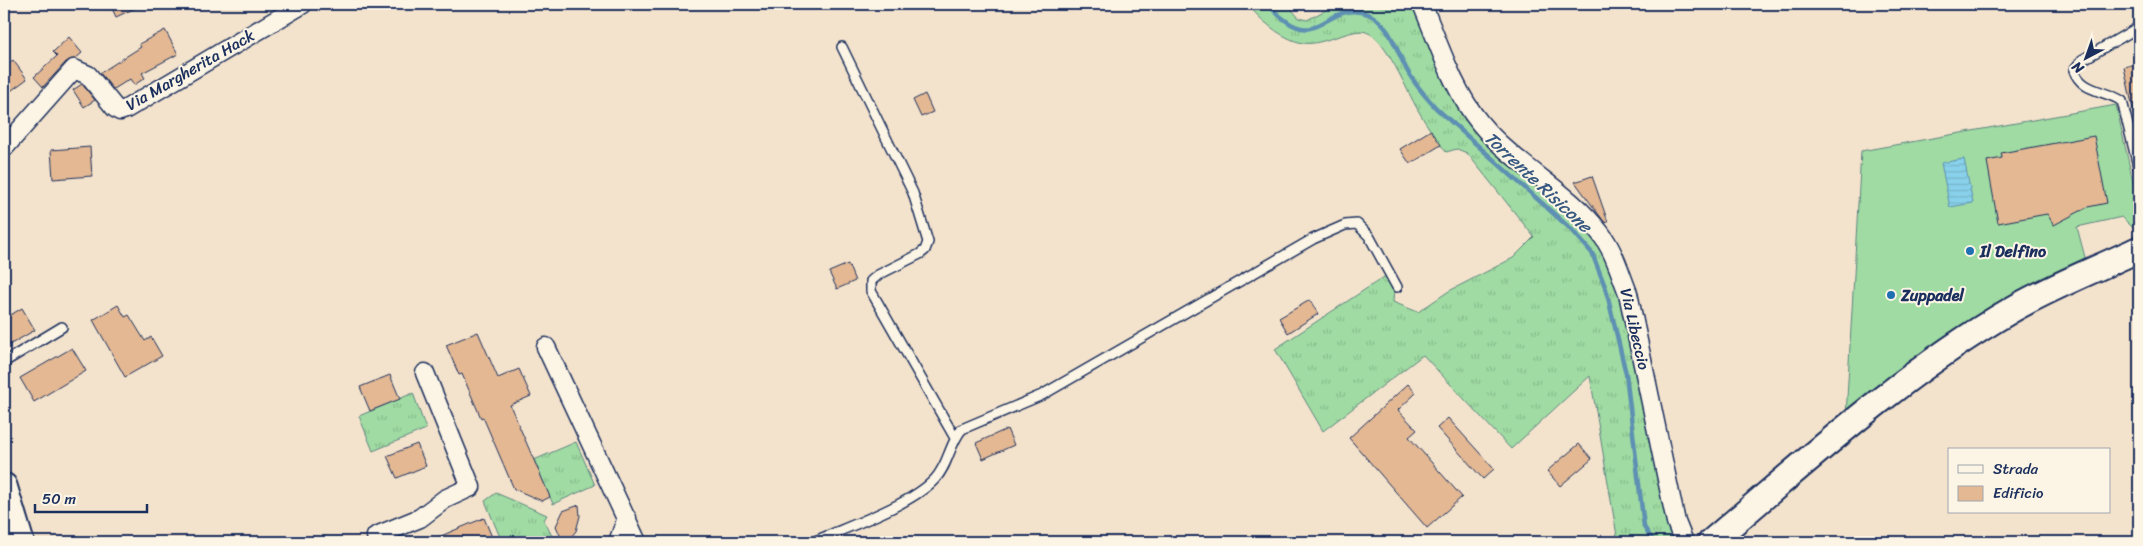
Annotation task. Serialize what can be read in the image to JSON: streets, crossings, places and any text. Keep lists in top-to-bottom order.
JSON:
{
  "streets": {
    "street": ["Via Margherita Hack", "Via Libeccio"]
  },
  "water": ["Torrente Risicone"],
  "places": ["Il Delfino", "Zuppadel"],
  "legend": ["Strada", "Edificio"],
  "scale_bar": "50 m",
  "north": "bottom left"
}
